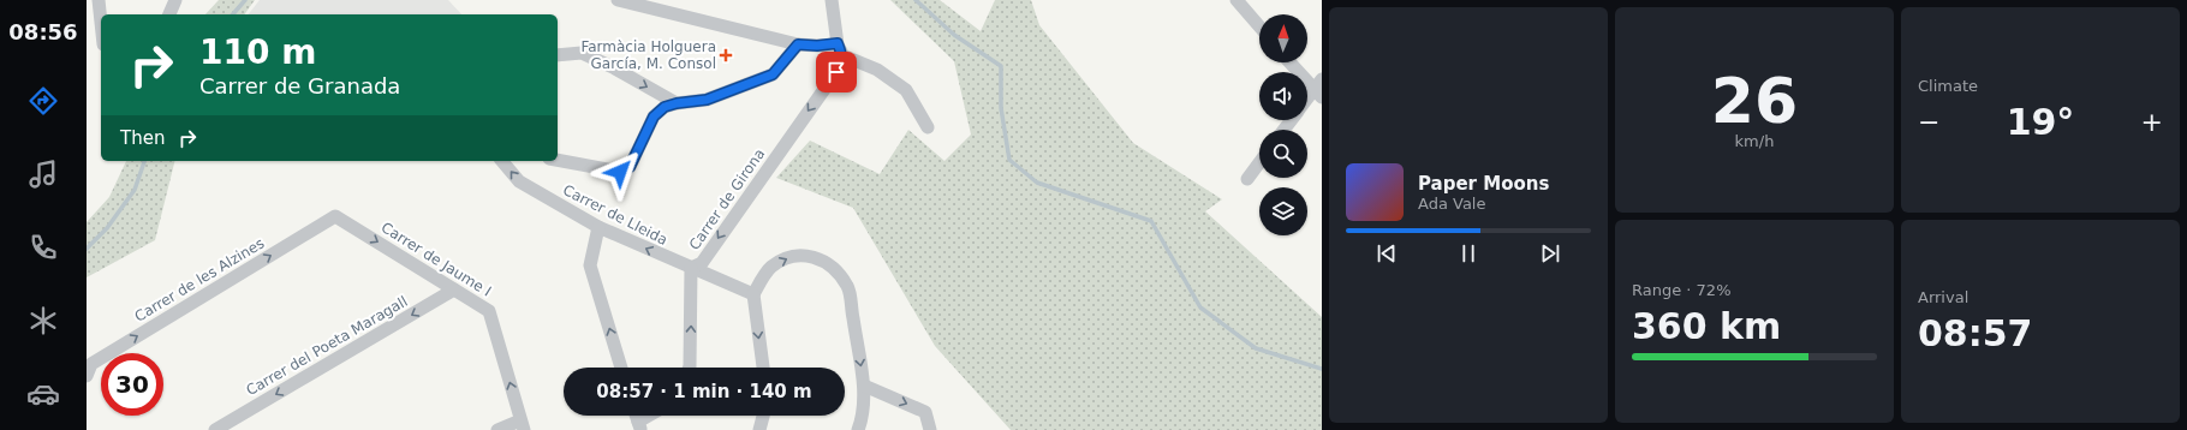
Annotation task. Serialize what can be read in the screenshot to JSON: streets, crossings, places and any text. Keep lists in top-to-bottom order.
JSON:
{
  "streets": {
    "street": [
      "Carrer de Girona",
      "Carrer de Lleida",
      "Carrer de Jaume I",
      "Carrer de les Alzines",
      "Carrer del Poeta Maragall"
    ]
  },
  "crossings": [
    ["Carrer de Girona", "Carrer de Lleida"],
    ["Carrer de Jaume I", "Carrer de les Alzines"],
    ["Carrer de Jaume I", "Carrer del Poeta Maragall"]
  ],
  "one_way": ["Carrer de Lleida", "Carrer de les Alzines", "Carrer del Poeta Maragall"],
  "places": {
    "health": ["Farmàcia Holguera García, M. Consol"]
  },
  "north": "top",
  "page": {
    "tabs": "08:56",
    "tile": [
      ["26", "km/h"],
      "Climate",
      ["Range · 72%", "360 km"],
      ["Arrival", "08:57"]
    ],
    "turn": ["110 m", "Carrer de Granada"],
    "heat": ["−", "19°", "+"],
    "then": "Then",
    "song": ["Paper Moons", "Ada Vale"],
    "limit": "30",
    "trip": "08:57 · 1 min · 140 m"
  }
}
